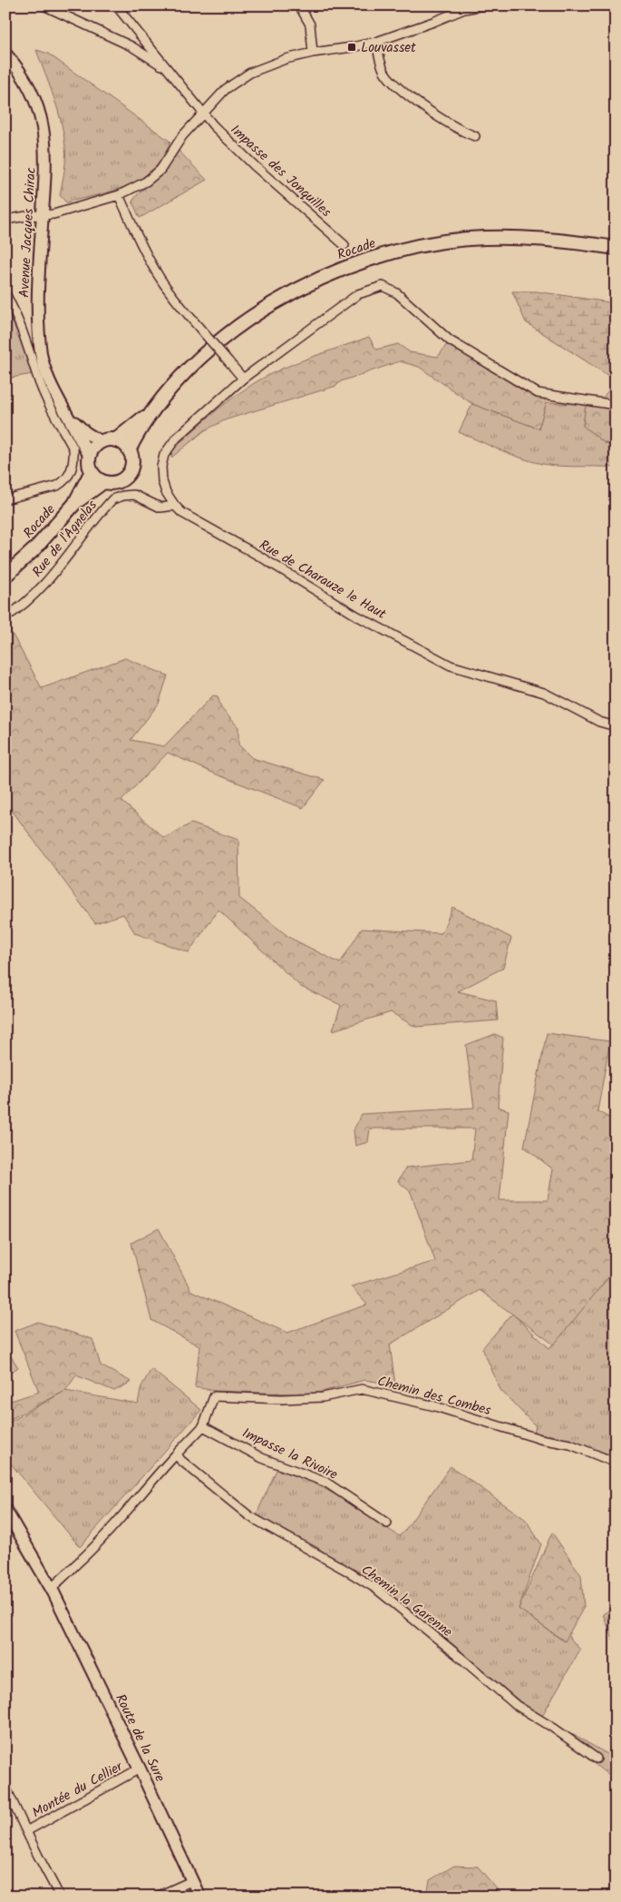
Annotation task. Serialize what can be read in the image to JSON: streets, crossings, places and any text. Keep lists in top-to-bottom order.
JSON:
{
  "streets": {
    "main road": ["Rocade"],
    "street": [
      "Impasse des Jonquilles",
      "Avenue Jacques Chirac",
      "Rue de l'Agnelas",
      "Rue de Charauze le Haut",
      "Chemin des Combes",
      "Impasse la Rivoire",
      "Chemin la Garenne",
      "Route de la Sure",
      "Montée du Cellier"
    ]
  },
  "crossings": [
    ["Avenue Jacques Chirac", "Rocade"],
    ["Rue de l'Agnelas", "Rue de Charauze le Haut"],
    ["Chemin des Combes", "Impasse la Rivoire"],
    ["Route de la Sure", "Montée du Cellier"]
  ],
  "places": {
    "transit": ["Louvasset"]
  }
}
